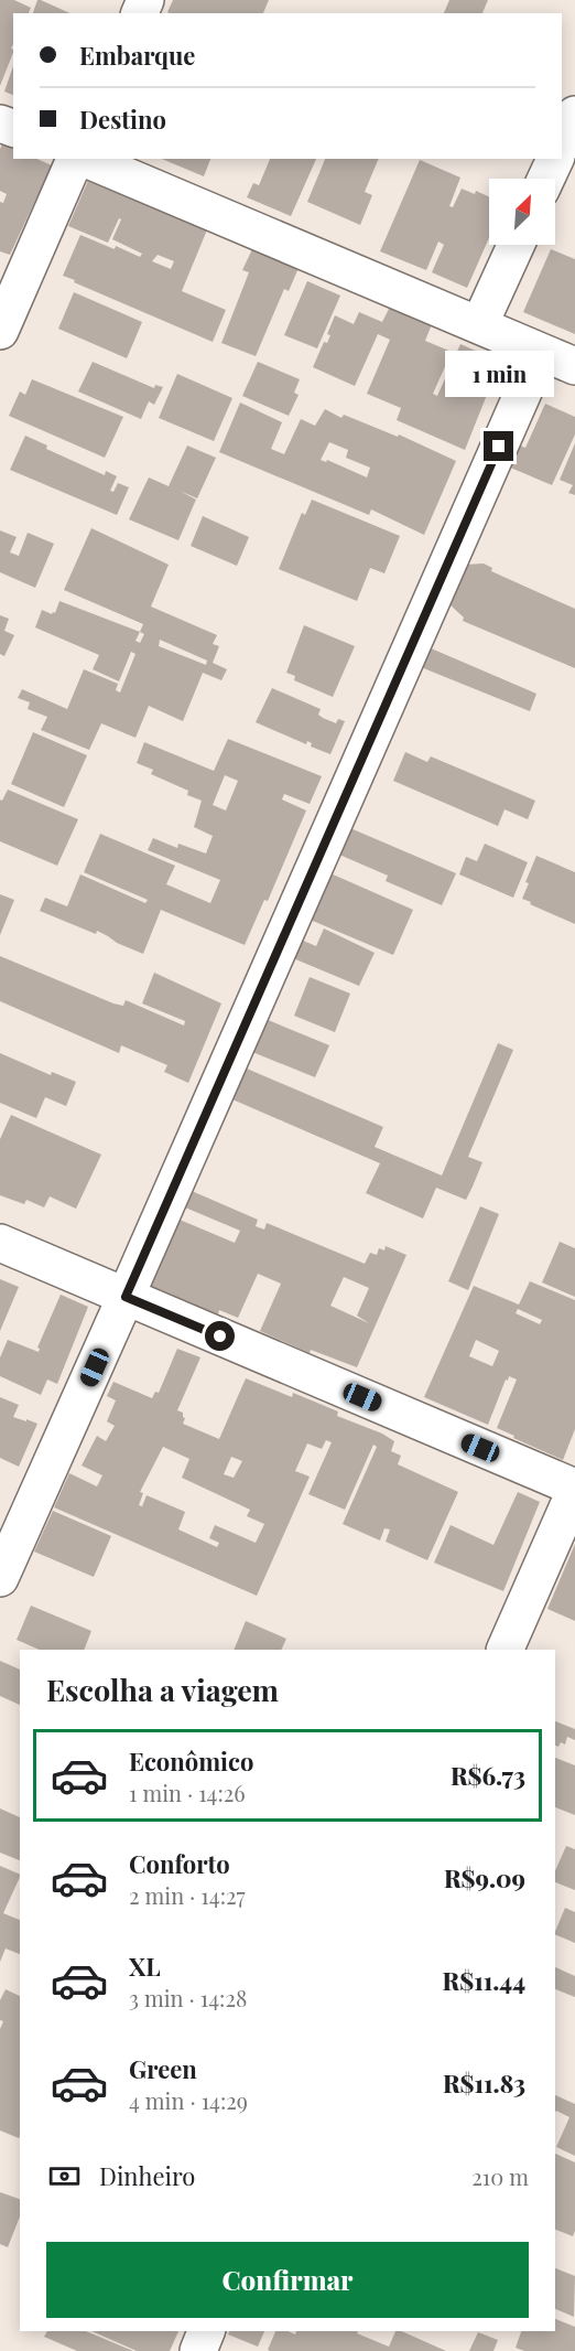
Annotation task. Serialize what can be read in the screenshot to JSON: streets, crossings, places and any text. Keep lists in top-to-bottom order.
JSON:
{
  "north": "top right",
  "page": {
    "banner": ["Embarque", "Destino"],
    "bubble": "1 min",
    "heading": "Escolha a viagem",
    "list": [
      {
        "name": "Econômico",
        "note": "1 min · 14:26",
        "value": "R$6.73"
      },
      {
        "name": "Conforto",
        "note": "2 min · 14:27",
        "value": "R$9.09"
      },
      {
        "name": "XL",
        "note": "3 min · 14:28",
        "value": "R$11.44"
      },
      {
        "name": "Green",
        "note": "4 min · 14:29",
        "value": "R$11.83"
      }
    ],
    "pay": ["Dinheiro", "210 m"],
    "buttons": "Confirmar"
  }
}
